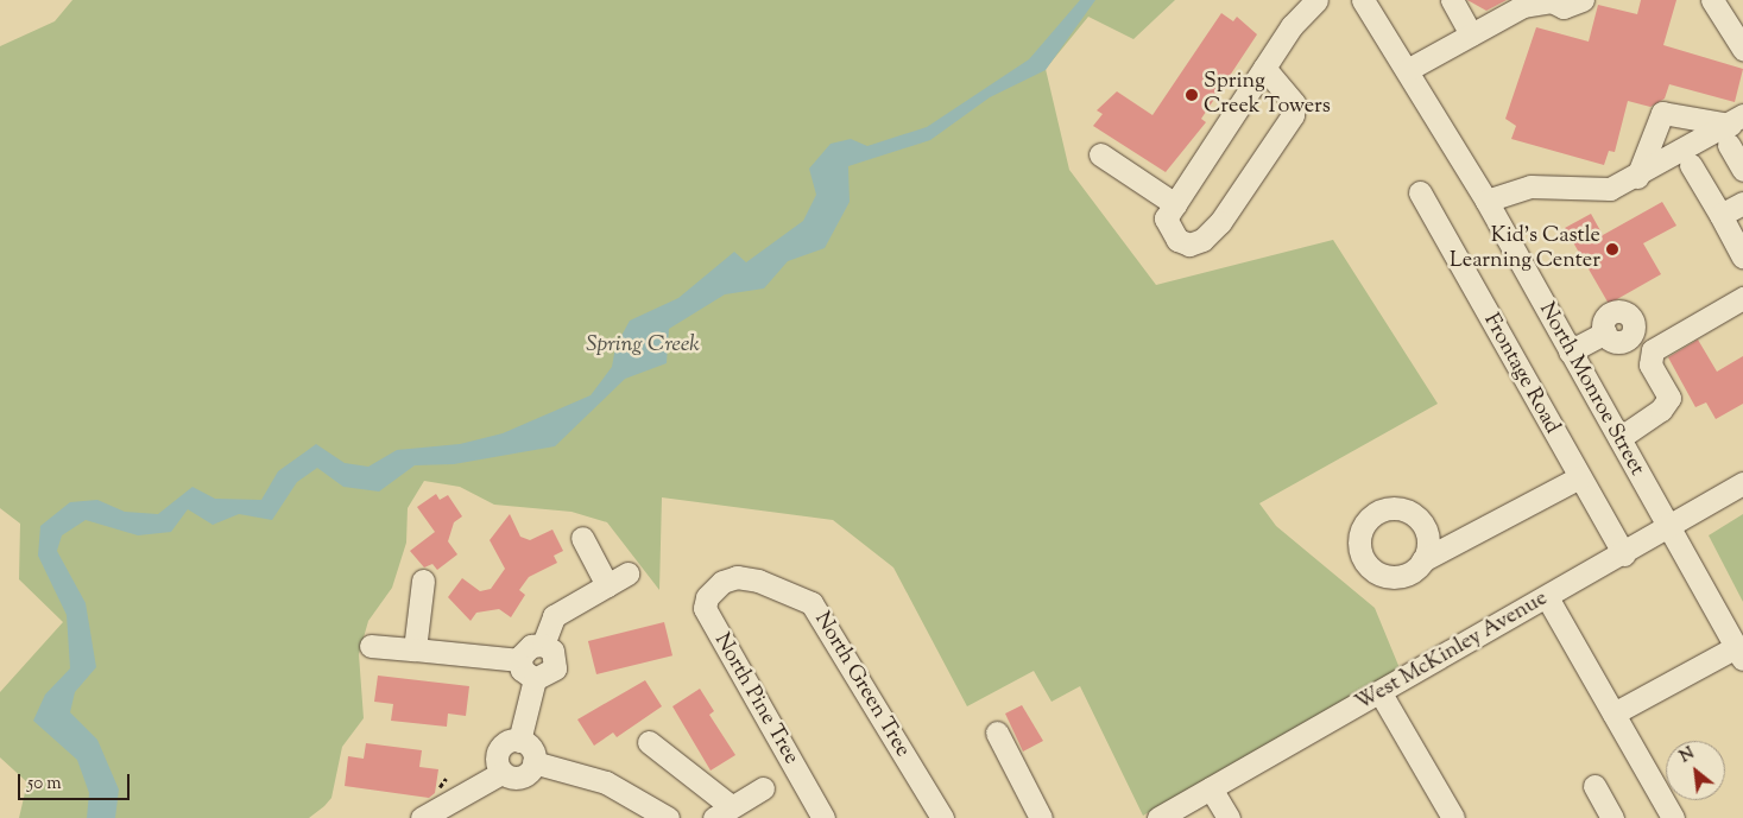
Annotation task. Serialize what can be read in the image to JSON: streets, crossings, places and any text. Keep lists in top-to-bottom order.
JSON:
{
  "streets": {
    "street": [
      "Frontage Road",
      "North Monroe Street",
      "West McKinley Avenue",
      "North Green Tree",
      "North Pine Tree"
    ]
  },
  "crossings": [
    ["Frontage Road", "West McKinley Avenue"],
    ["North Monroe Street", "West McKinley Avenue"],
    ["North Green Tree", "North Pine Tree"]
  ],
  "water": ["Spring Creek"],
  "places": ["Spring Creek Towers", "Kid's Castle Learning Center"],
  "scale_bar": "50 m",
  "north": "top left"
}
